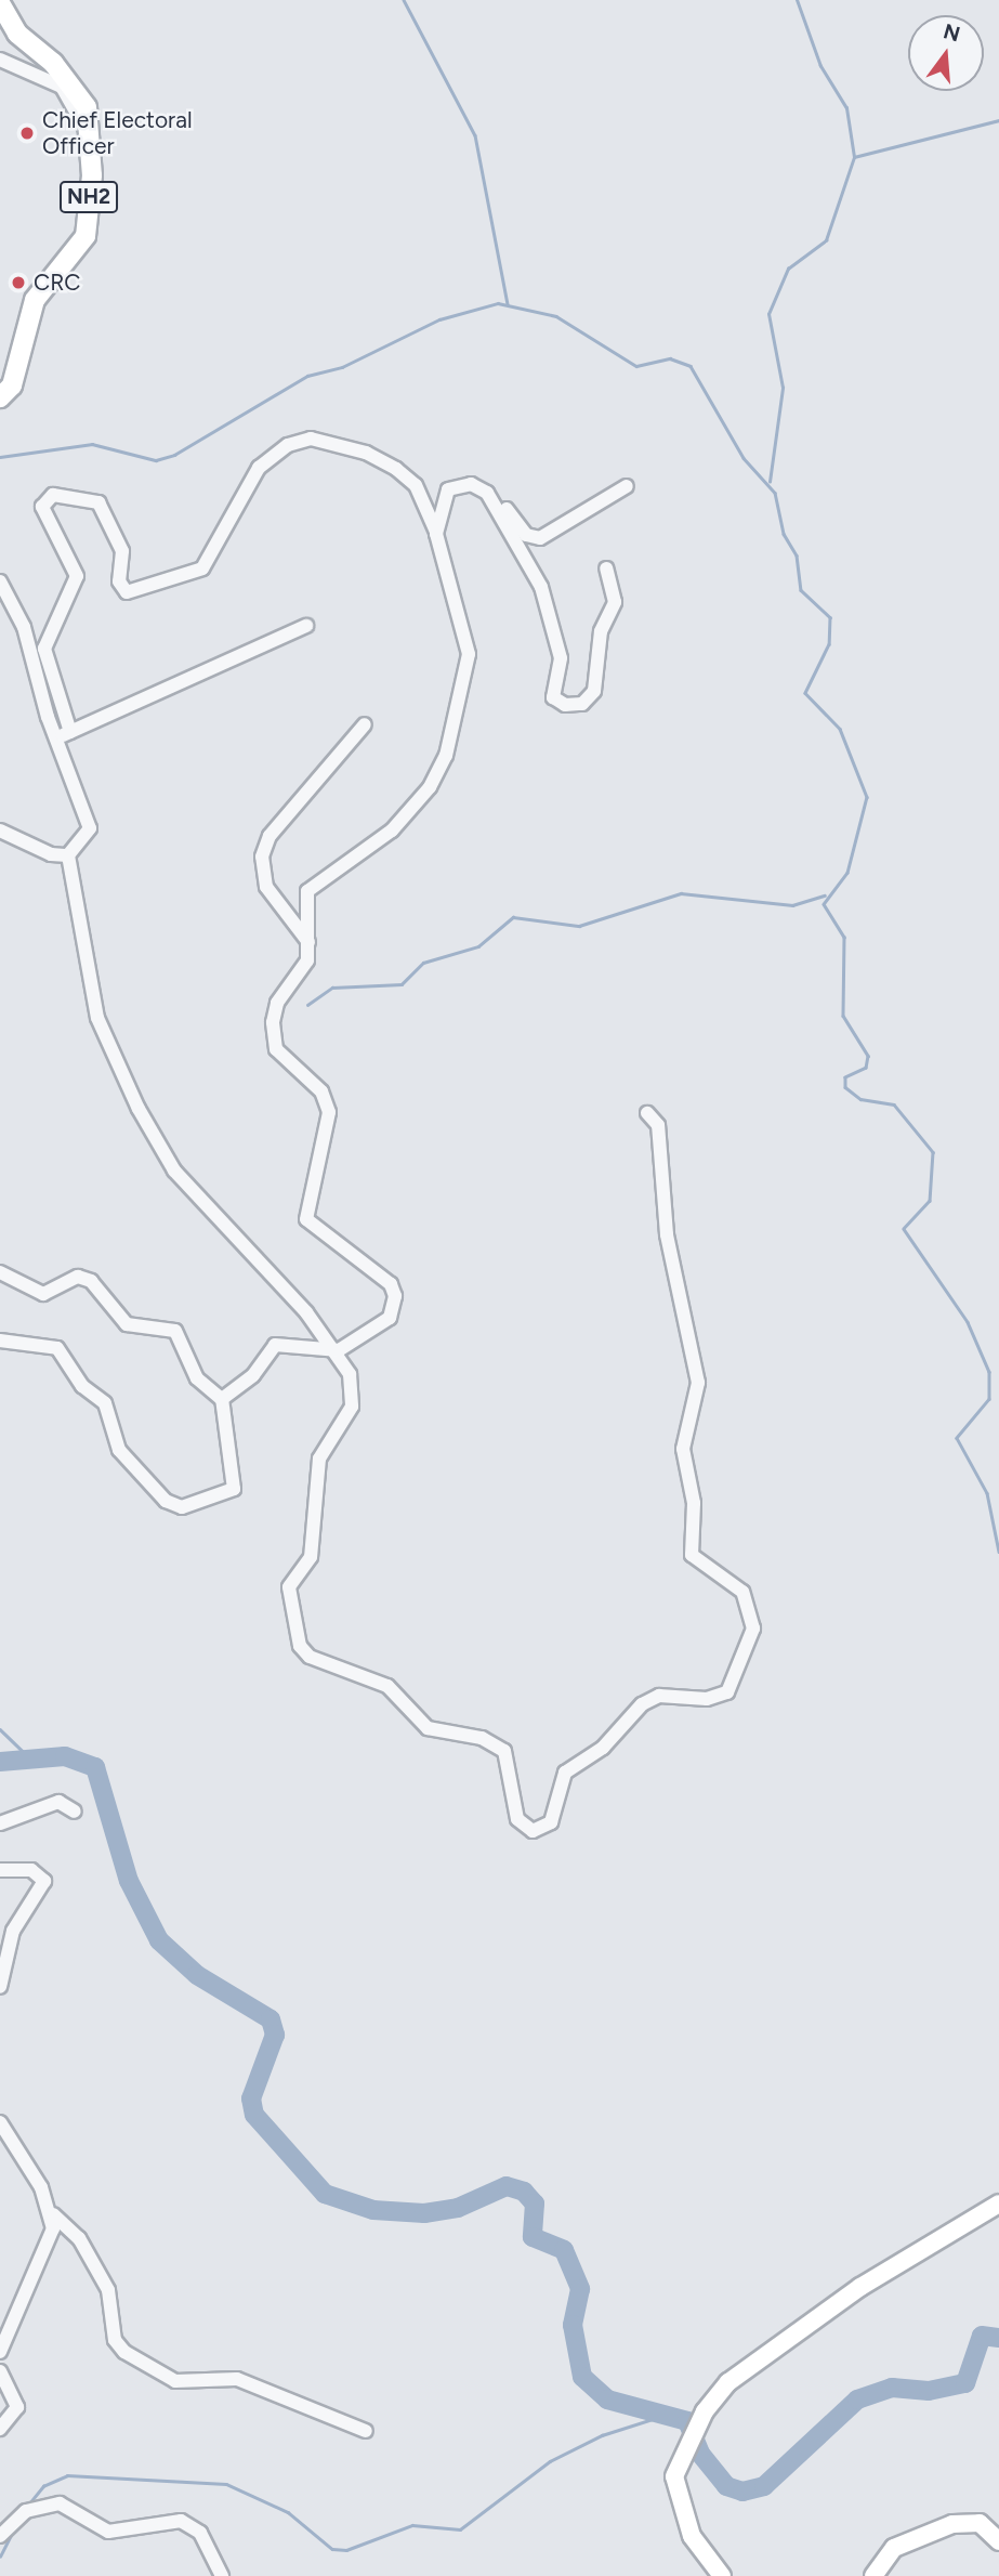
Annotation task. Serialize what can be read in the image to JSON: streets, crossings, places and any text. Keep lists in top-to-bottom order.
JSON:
{
  "streets": {
    "highway": ["NH2"]
  },
  "places": ["Chief Electoral Officer", "CRC"],
  "north": "top"
}
